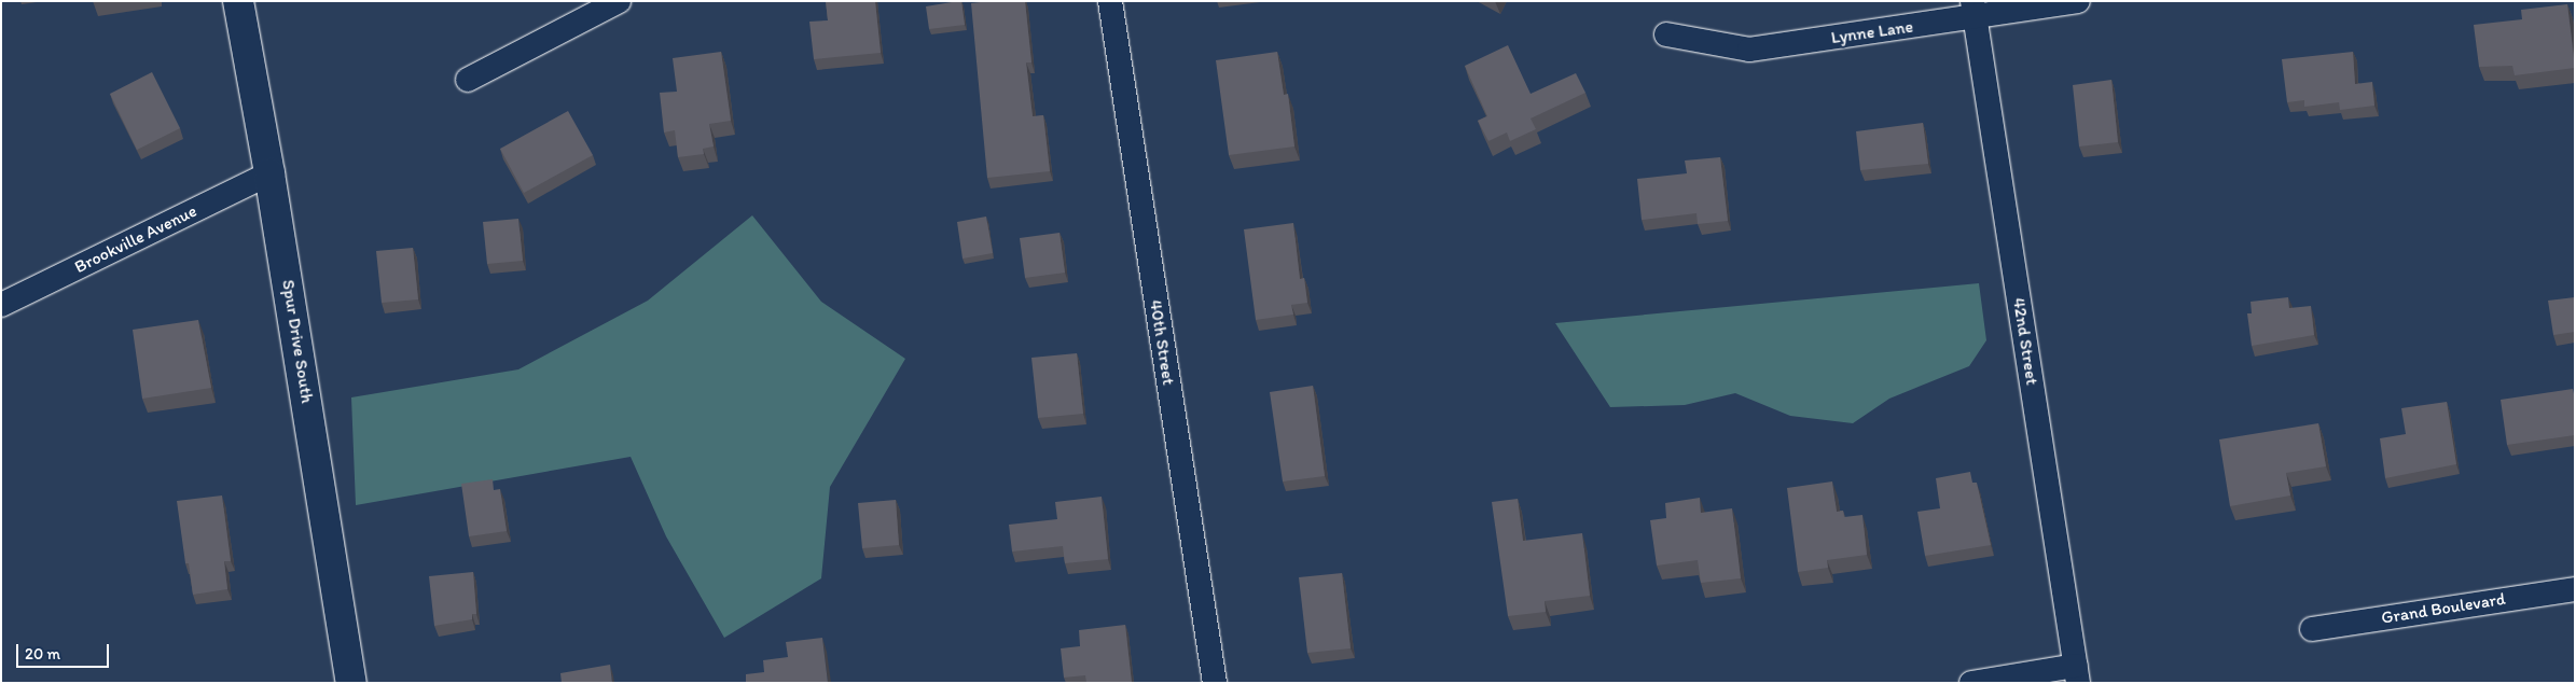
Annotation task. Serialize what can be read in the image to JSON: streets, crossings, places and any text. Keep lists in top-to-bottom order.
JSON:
{
  "streets": {
    "street": [
      "Lynne Lane",
      "Brookville Avenue",
      "Spur Drive South",
      "42nd Street",
      "40th Street",
      "Grand Boulevard"
    ]
  },
  "crossings": [
    ["Lynne Lane", "42nd Street"],
    ["Brookville Avenue", "Spur Drive South"]
  ],
  "scale_bar": "20 m"
}
